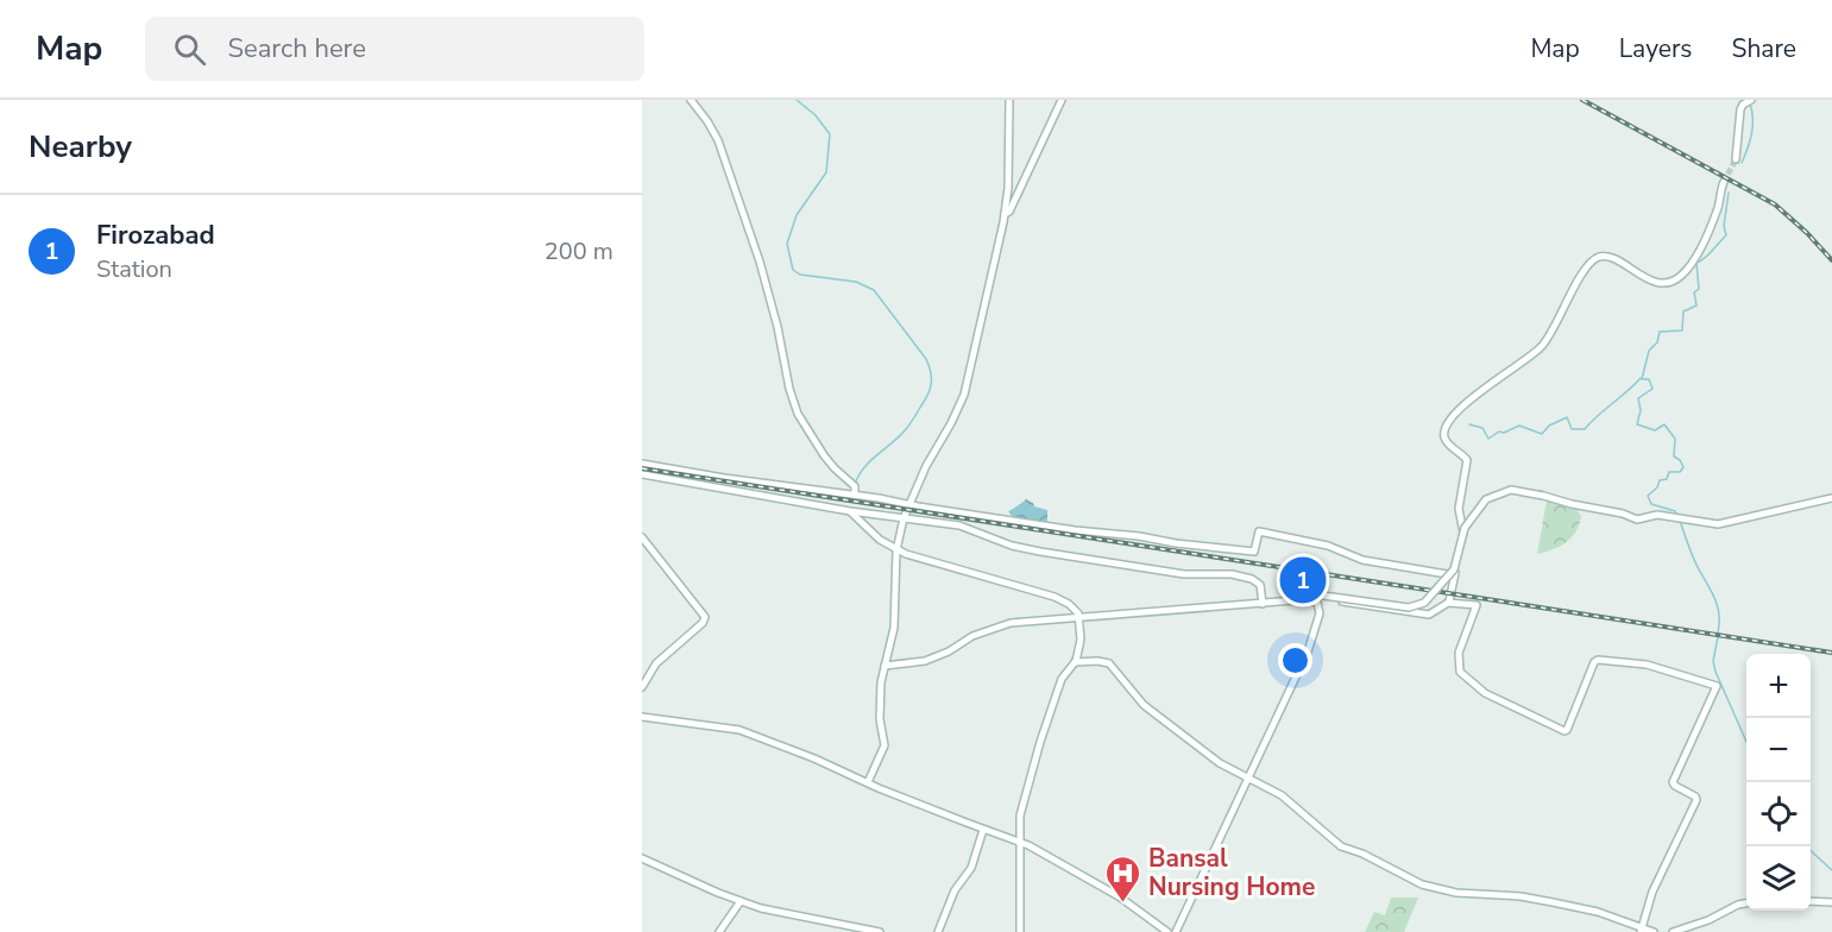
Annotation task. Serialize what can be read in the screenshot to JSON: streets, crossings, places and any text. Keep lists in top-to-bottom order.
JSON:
{
  "places": {
    "hospital": ["Bansal Nursing Home"]
  },
  "page": {
    "header": "Map",
    "search": "Search here",
    "nav": ["Map", "Layers", "Share"],
    "heading": "Nearby",
    "list": [
      {
        "mark": "1",
        "name": "Firozabad",
        "note": "Station",
        "value": "200 m"
      }
    ],
    "pins": "1",
    "map_buttons": ["+", "−"]
  }
}
